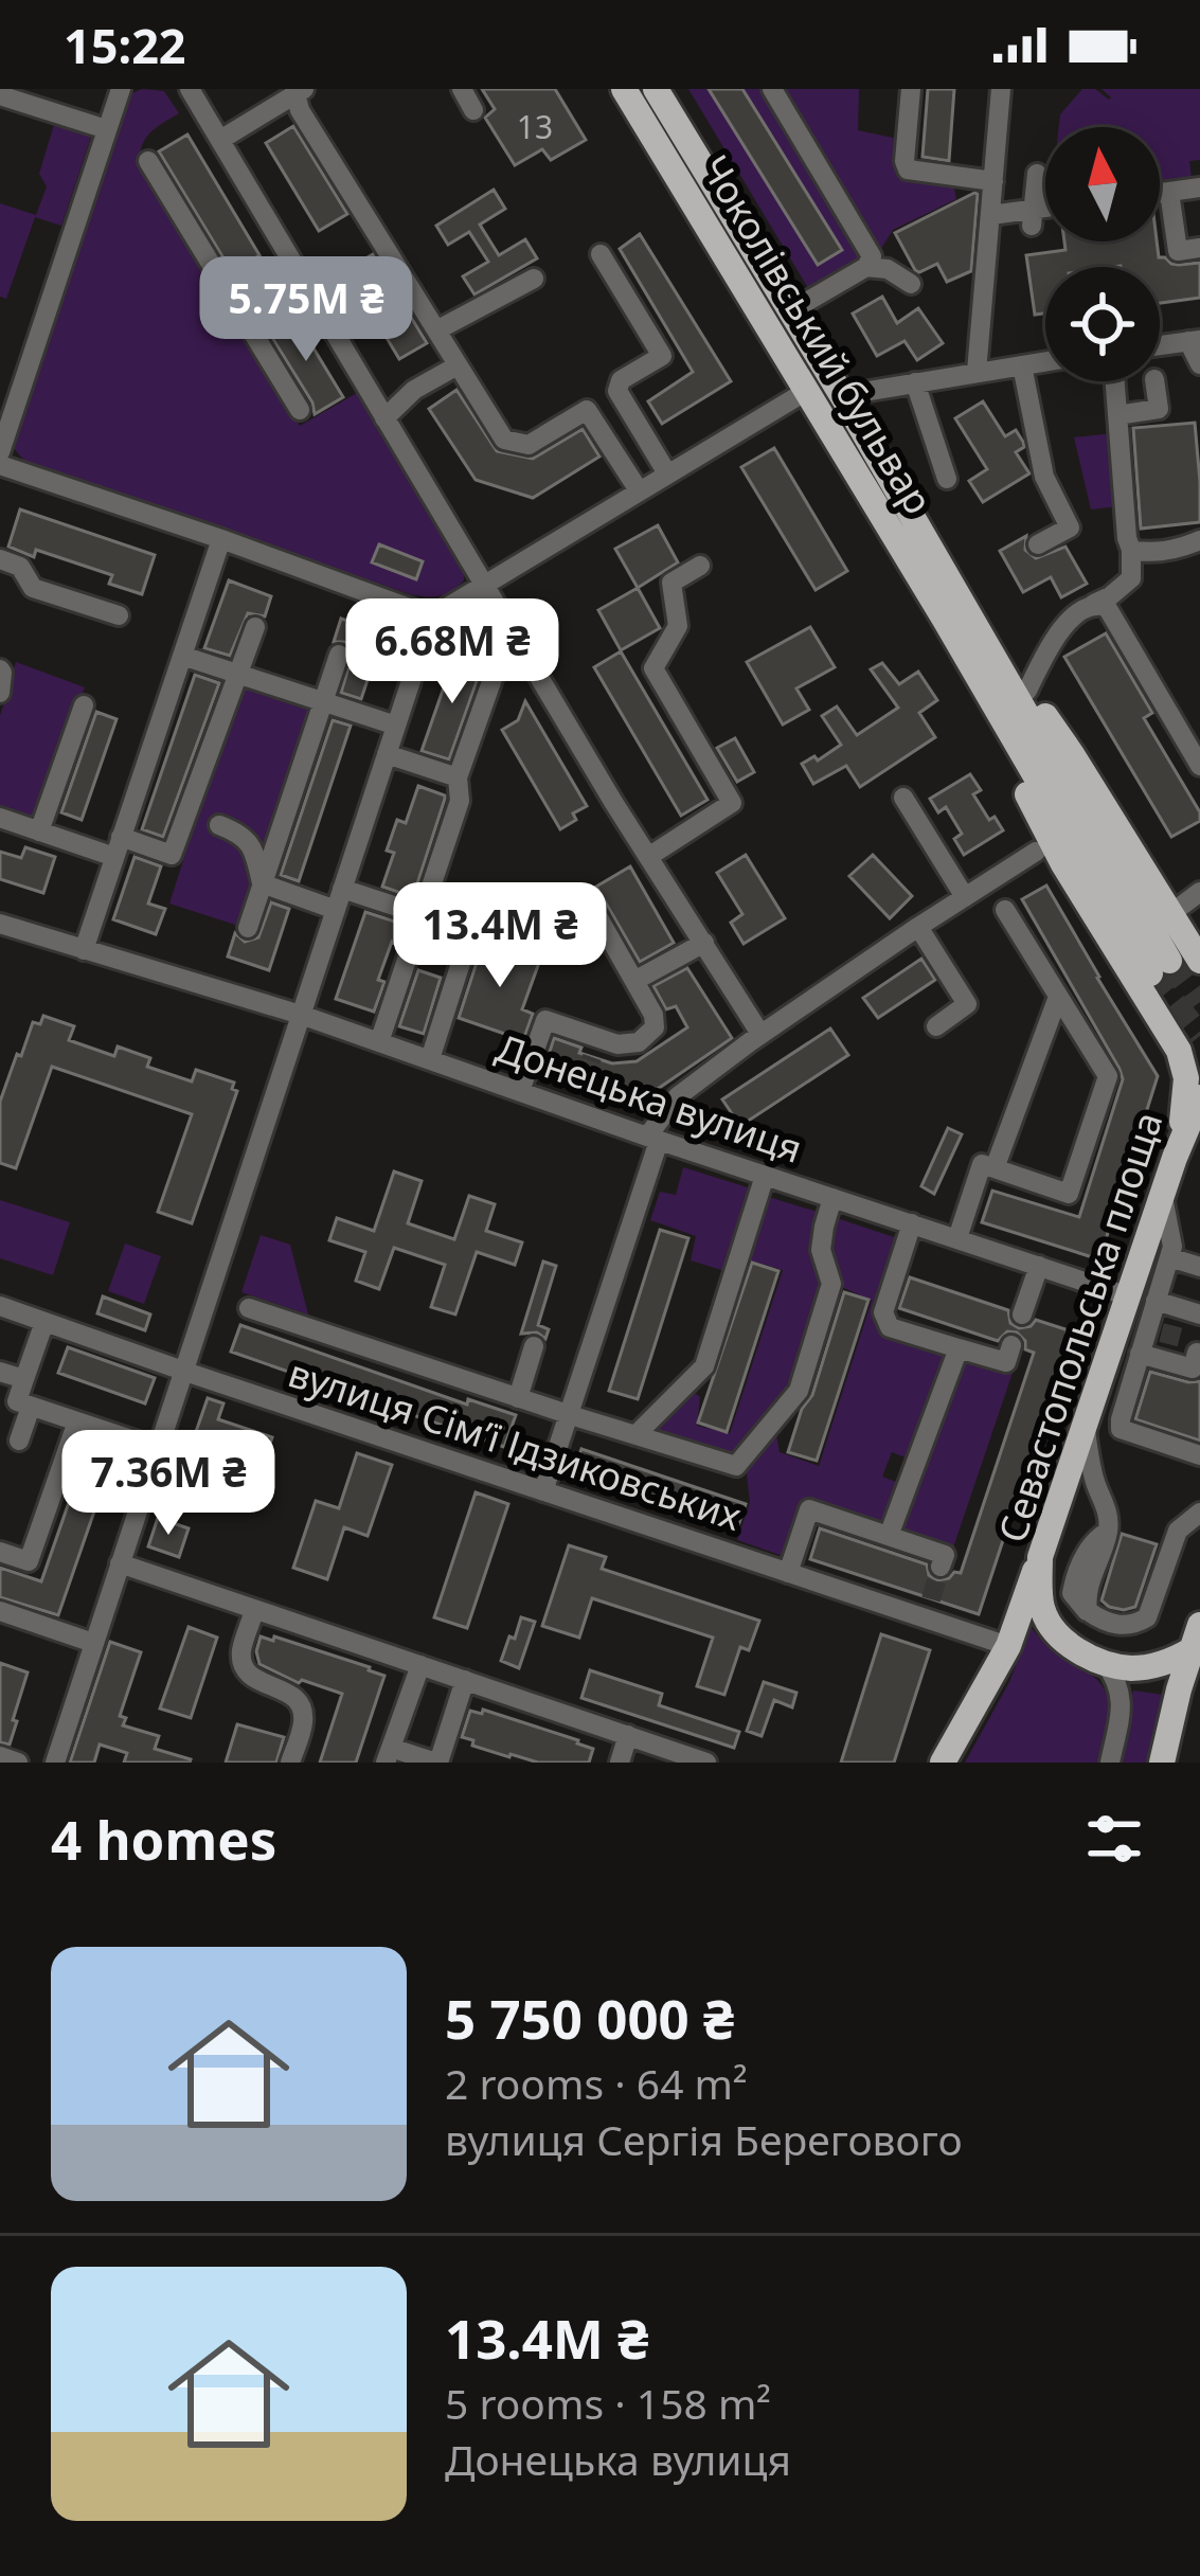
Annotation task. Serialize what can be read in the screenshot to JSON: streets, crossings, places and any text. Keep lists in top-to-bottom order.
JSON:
{
  "streets": {
    "main road": ["Чоколівський бульвар", "Севастопольська площа"],
    "street": ["Донецька вулиця", "вулиця Сімʼї Ідзиковських"]
  },
  "crossings": [
    ["Чоколівський бульвар", "Севастопольська площа"],
    ["Донецька вулиця", "Севастопольська площа"]
  ],
  "house_numbers": ["13"],
  "north": "top",
  "page": {
    "status": "15:22",
    "price": [
      "5.75M ₴",
      "6.68M ₴",
      "13.4M ₴",
      "7.36M ₴"
    ],
    "heading": "4 homes",
    "list": [
      {
        "name": "5 750 000 ₴",
        "note": "2 rooms · 64 m² · вулиця Сергія Берегового"
      },
      {
        "name": "13.4M ₴",
        "note": "5 rooms · 158 m² · Донецька вулиця"
      }
    ]
  }
}
